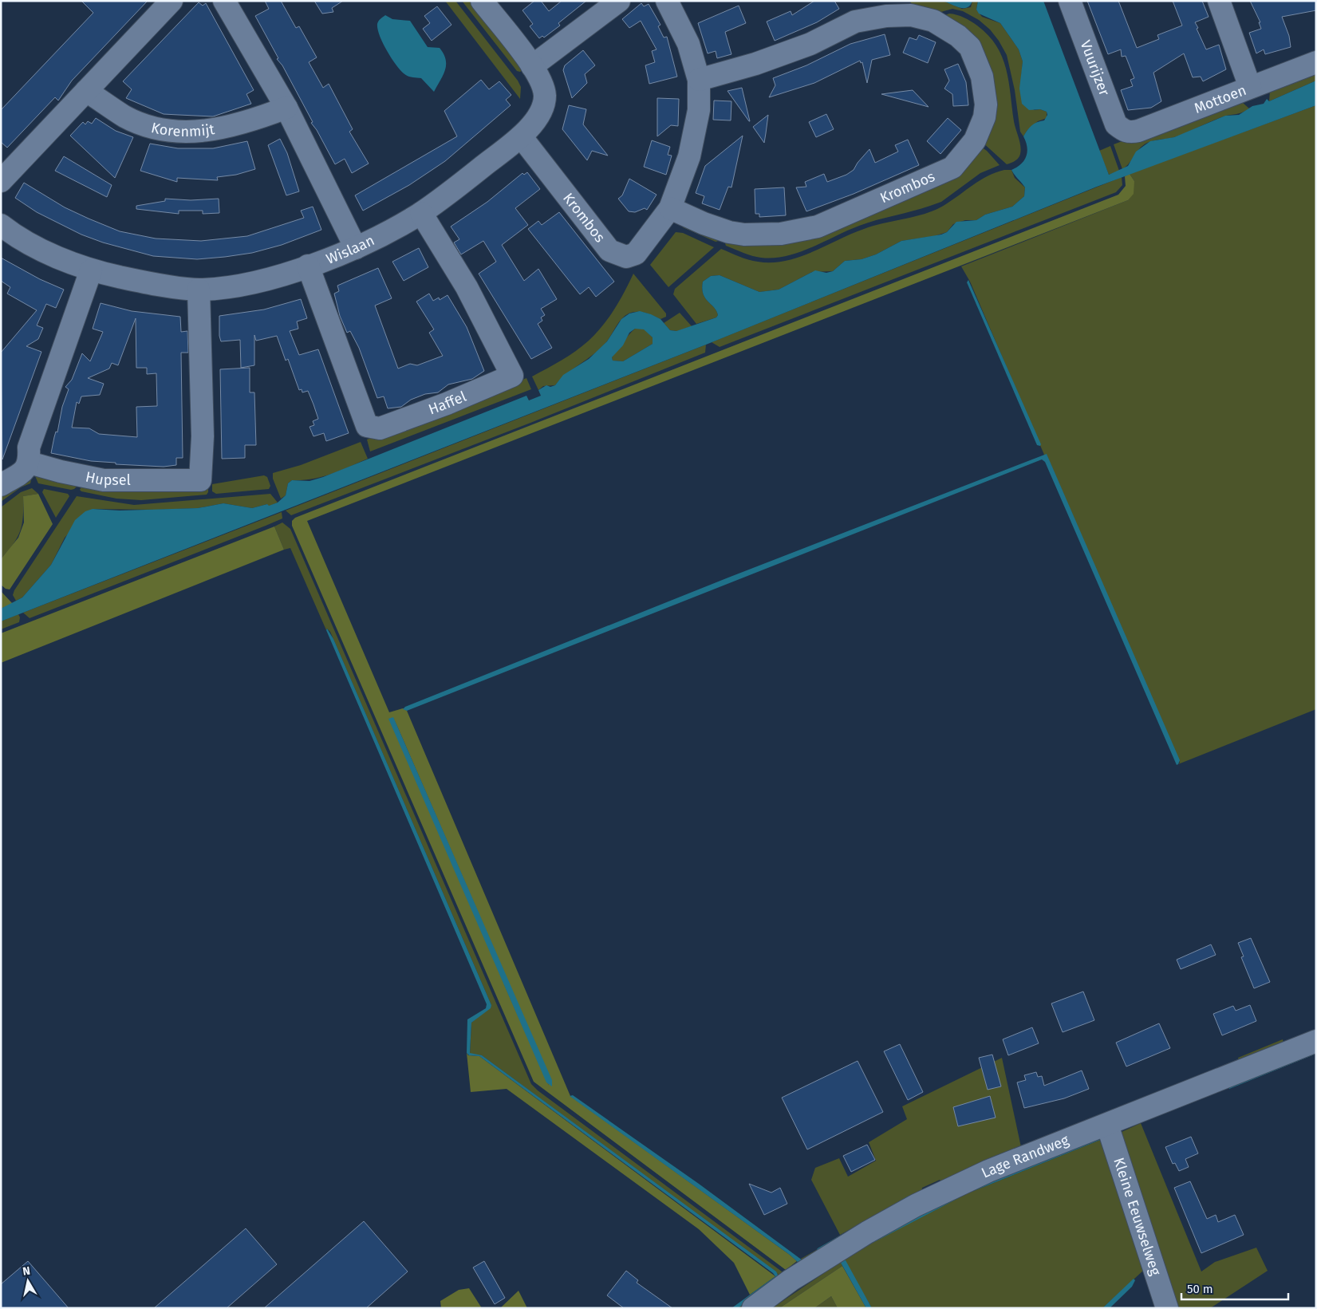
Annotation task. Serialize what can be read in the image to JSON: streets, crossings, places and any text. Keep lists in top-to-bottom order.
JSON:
{
  "streets": {
    "street": [
      "Vuurijzer",
      "Mottoen",
      "Korenmijt",
      "Krombos",
      "Wislaan",
      "Haffel",
      "Hupsel",
      "Lage Randweg",
      "Kleine Eeuwselweg"
    ]
  },
  "crossings": [
    ["Vuurijzer", "Mottoen"],
    ["Krombos", "Wislaan"],
    ["Wislaan", "Haffel"],
    ["Wislaan", "Hupsel"],
    ["Lage Randweg", "Kleine Eeuwselweg"]
  ],
  "scale_bar": "50 m",
  "north": "top"
}
